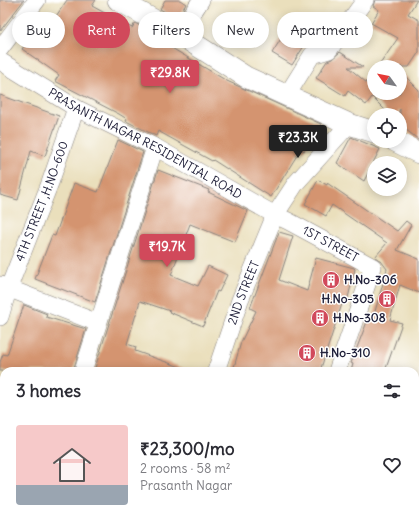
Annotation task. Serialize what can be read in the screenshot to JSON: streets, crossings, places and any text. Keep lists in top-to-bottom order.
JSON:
{
  "streets": {
    "street": [
      "PRASANTH NAGAR RESIDENTIAL ROAD",
      "4TH STREET ,H.NO-600",
      "1ST STREET",
      "2ND STREET"
    ]
  },
  "crossings": [
    ["PRASANTH NAGAR RESIDENTIAL ROAD", "4TH STREET ,H.NO-600"],
    ["PRASANTH NAGAR RESIDENTIAL ROAD", "1ST STREET"],
    ["PRASANTH NAGAR RESIDENTIAL ROAD", "2ND STREET"],
    ["1ST STREET", "2ND STREET"]
  ],
  "places": {
    "building": [
      "H.No-306",
      "H.No-305",
      "H.No-308",
      "H.No-310"
    ]
  },
  "north": "top left",
  "page": {
    "chip": [
      "Buy",
      "Rent",
      "Filters",
      "New",
      "Apartment"
    ],
    "price": ["₹29.8K", "₹23.3K", "₹19.7K"],
    "heading": "3 homes",
    "list": [
      {
        "name": "₹23,300/mo",
        "note": "2 rooms · 58 m² · Prasanth Nagar"
      }
    ]
  }
}
